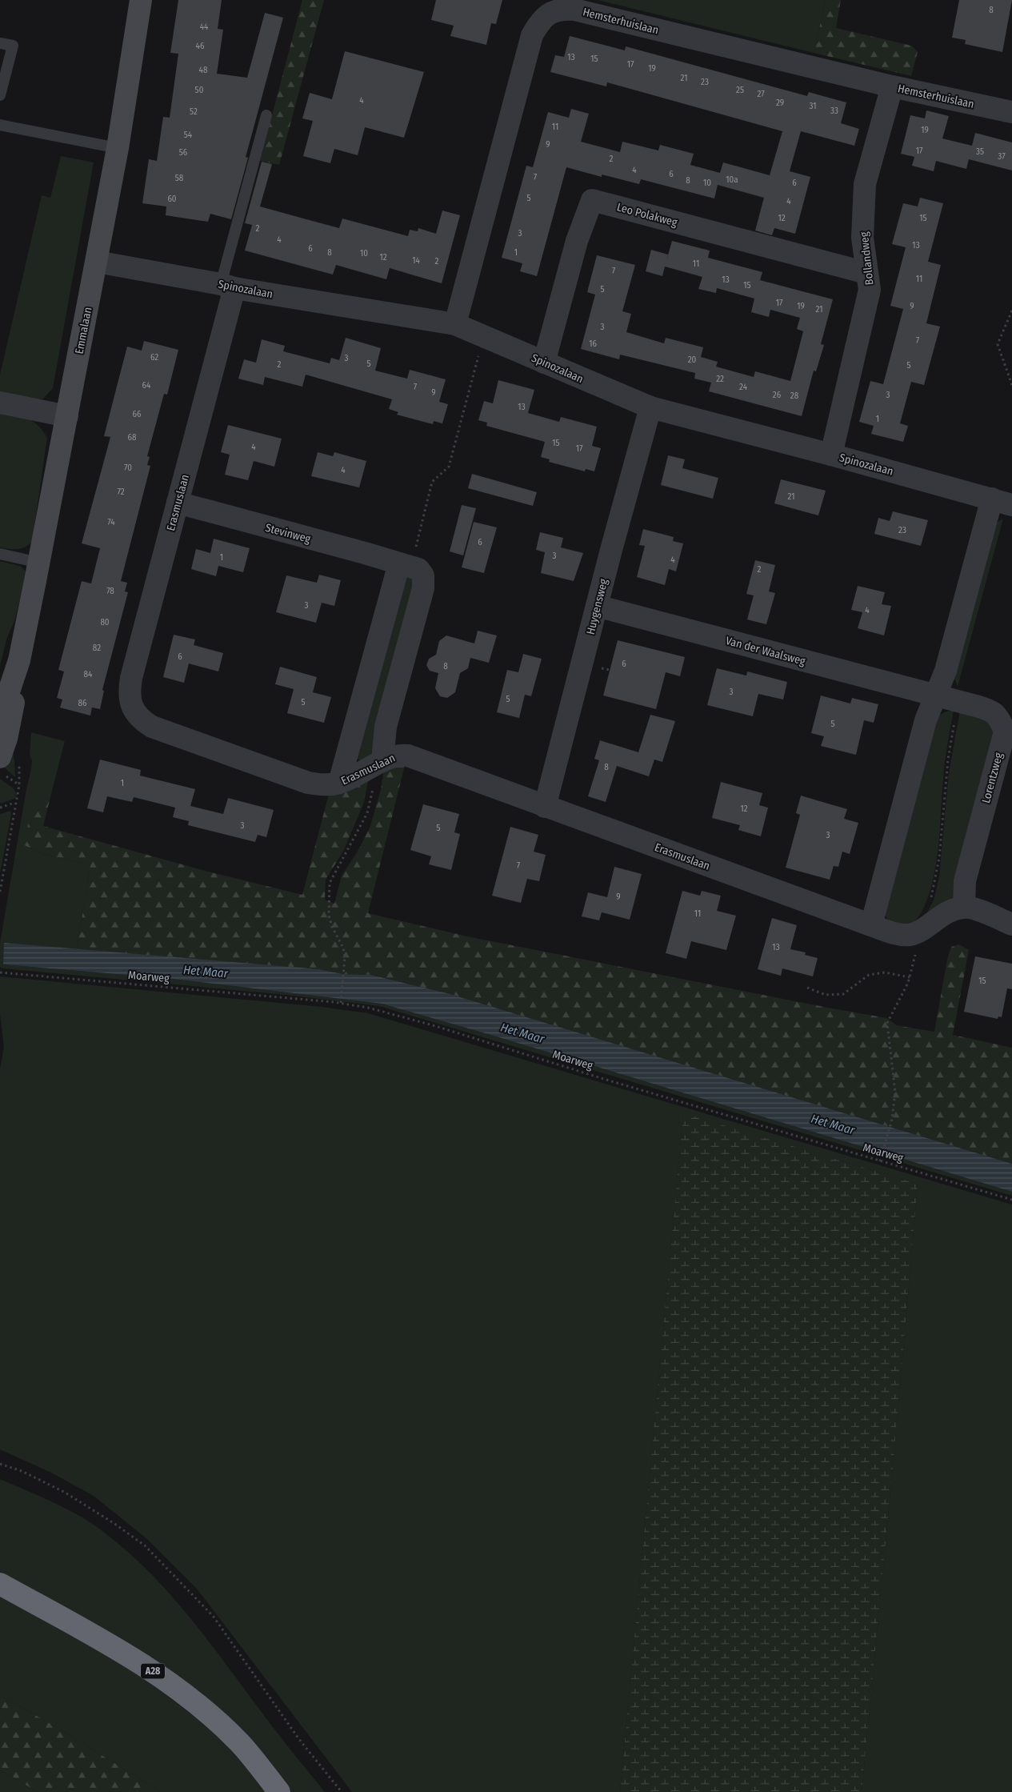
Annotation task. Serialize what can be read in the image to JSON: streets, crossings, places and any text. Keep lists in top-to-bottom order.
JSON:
{
  "streets": {
    "highway": ["A28"],
    "main road": ["Emmalaan"],
    "street": [
      "Hemsterhuislaan",
      "Leo Polakweg",
      "Bollandweg",
      "Spinozalaan",
      "Erasmuslaan",
      "Stevinweg",
      "Huygensweg",
      "Van der Waalsweg",
      "Lorentzweg"
    ],
    "path": ["Moarweg"]
  },
  "crossings": [
    ["Hemsterhuislaan", "Bollandweg"],
    ["Hemsterhuislaan", "Spinozalaan"],
    ["Leo Polakweg", "Bollandweg"],
    ["Leo Polakweg", "Spinozalaan"],
    ["Bollandweg", "Spinozalaan"],
    ["Spinozalaan", "Emmalaan"],
    ["Spinozalaan", "Erasmuslaan"],
    ["Spinozalaan", "Huygensweg"],
    ["Erasmuslaan", "Stevinweg"],
    ["Erasmuslaan", "Huygensweg"],
    ["Erasmuslaan", "Lorentzweg"],
    ["Huygensweg", "Van der Waalsweg"],
    ["Van der Waalsweg", "Lorentzweg"]
  ],
  "water": ["Het Maar"],
  "house_numbers": [
    "8",
    "44",
    "46",
    "13",
    "15",
    "17",
    "19",
    "48",
    "21",
    "23",
    "50",
    "25",
    "27",
    "4",
    "29",
    "31",
    "33",
    "52",
    "11",
    "19",
    "54",
    "9",
    "17",
    "35",
    "56",
    "37",
    "2",
    "4",
    "6",
    "7",
    "58",
    "10a",
    "8",
    "10",
    "6",
    "5",
    "60",
    "4",
    "12",
    "15",
    "2",
    "3",
    "4",
    "13",
    "6",
    "8",
    "1",
    "10",
    "12",
    "14",
    "2",
    "11",
    "7",
    "11",
    "13",
    "15",
    "5",
    "17",
    "19",
    "9",
    "21",
    "3",
    "7",
    "16",
    "62",
    "3",
    "20",
    "5",
    "2",
    "5",
    "22",
    "64",
    "7",
    "24",
    "9",
    "26",
    "3",
    "28",
    "13",
    "66",
    "1",
    "68",
    "15",
    "4",
    "17",
    "70",
    "4",
    "72",
    "21",
    "74",
    "23",
    "6",
    "3",
    "1",
    "4",
    "2",
    "78",
    "3",
    "4",
    "80",
    "82",
    "6",
    "6",
    "8",
    "84",
    "3",
    "5",
    "5",
    "86",
    "5",
    "8",
    "1",
    "12",
    "3",
    "5",
    "3",
    "7",
    "9",
    "11",
    "13",
    "15"
  ]
}
